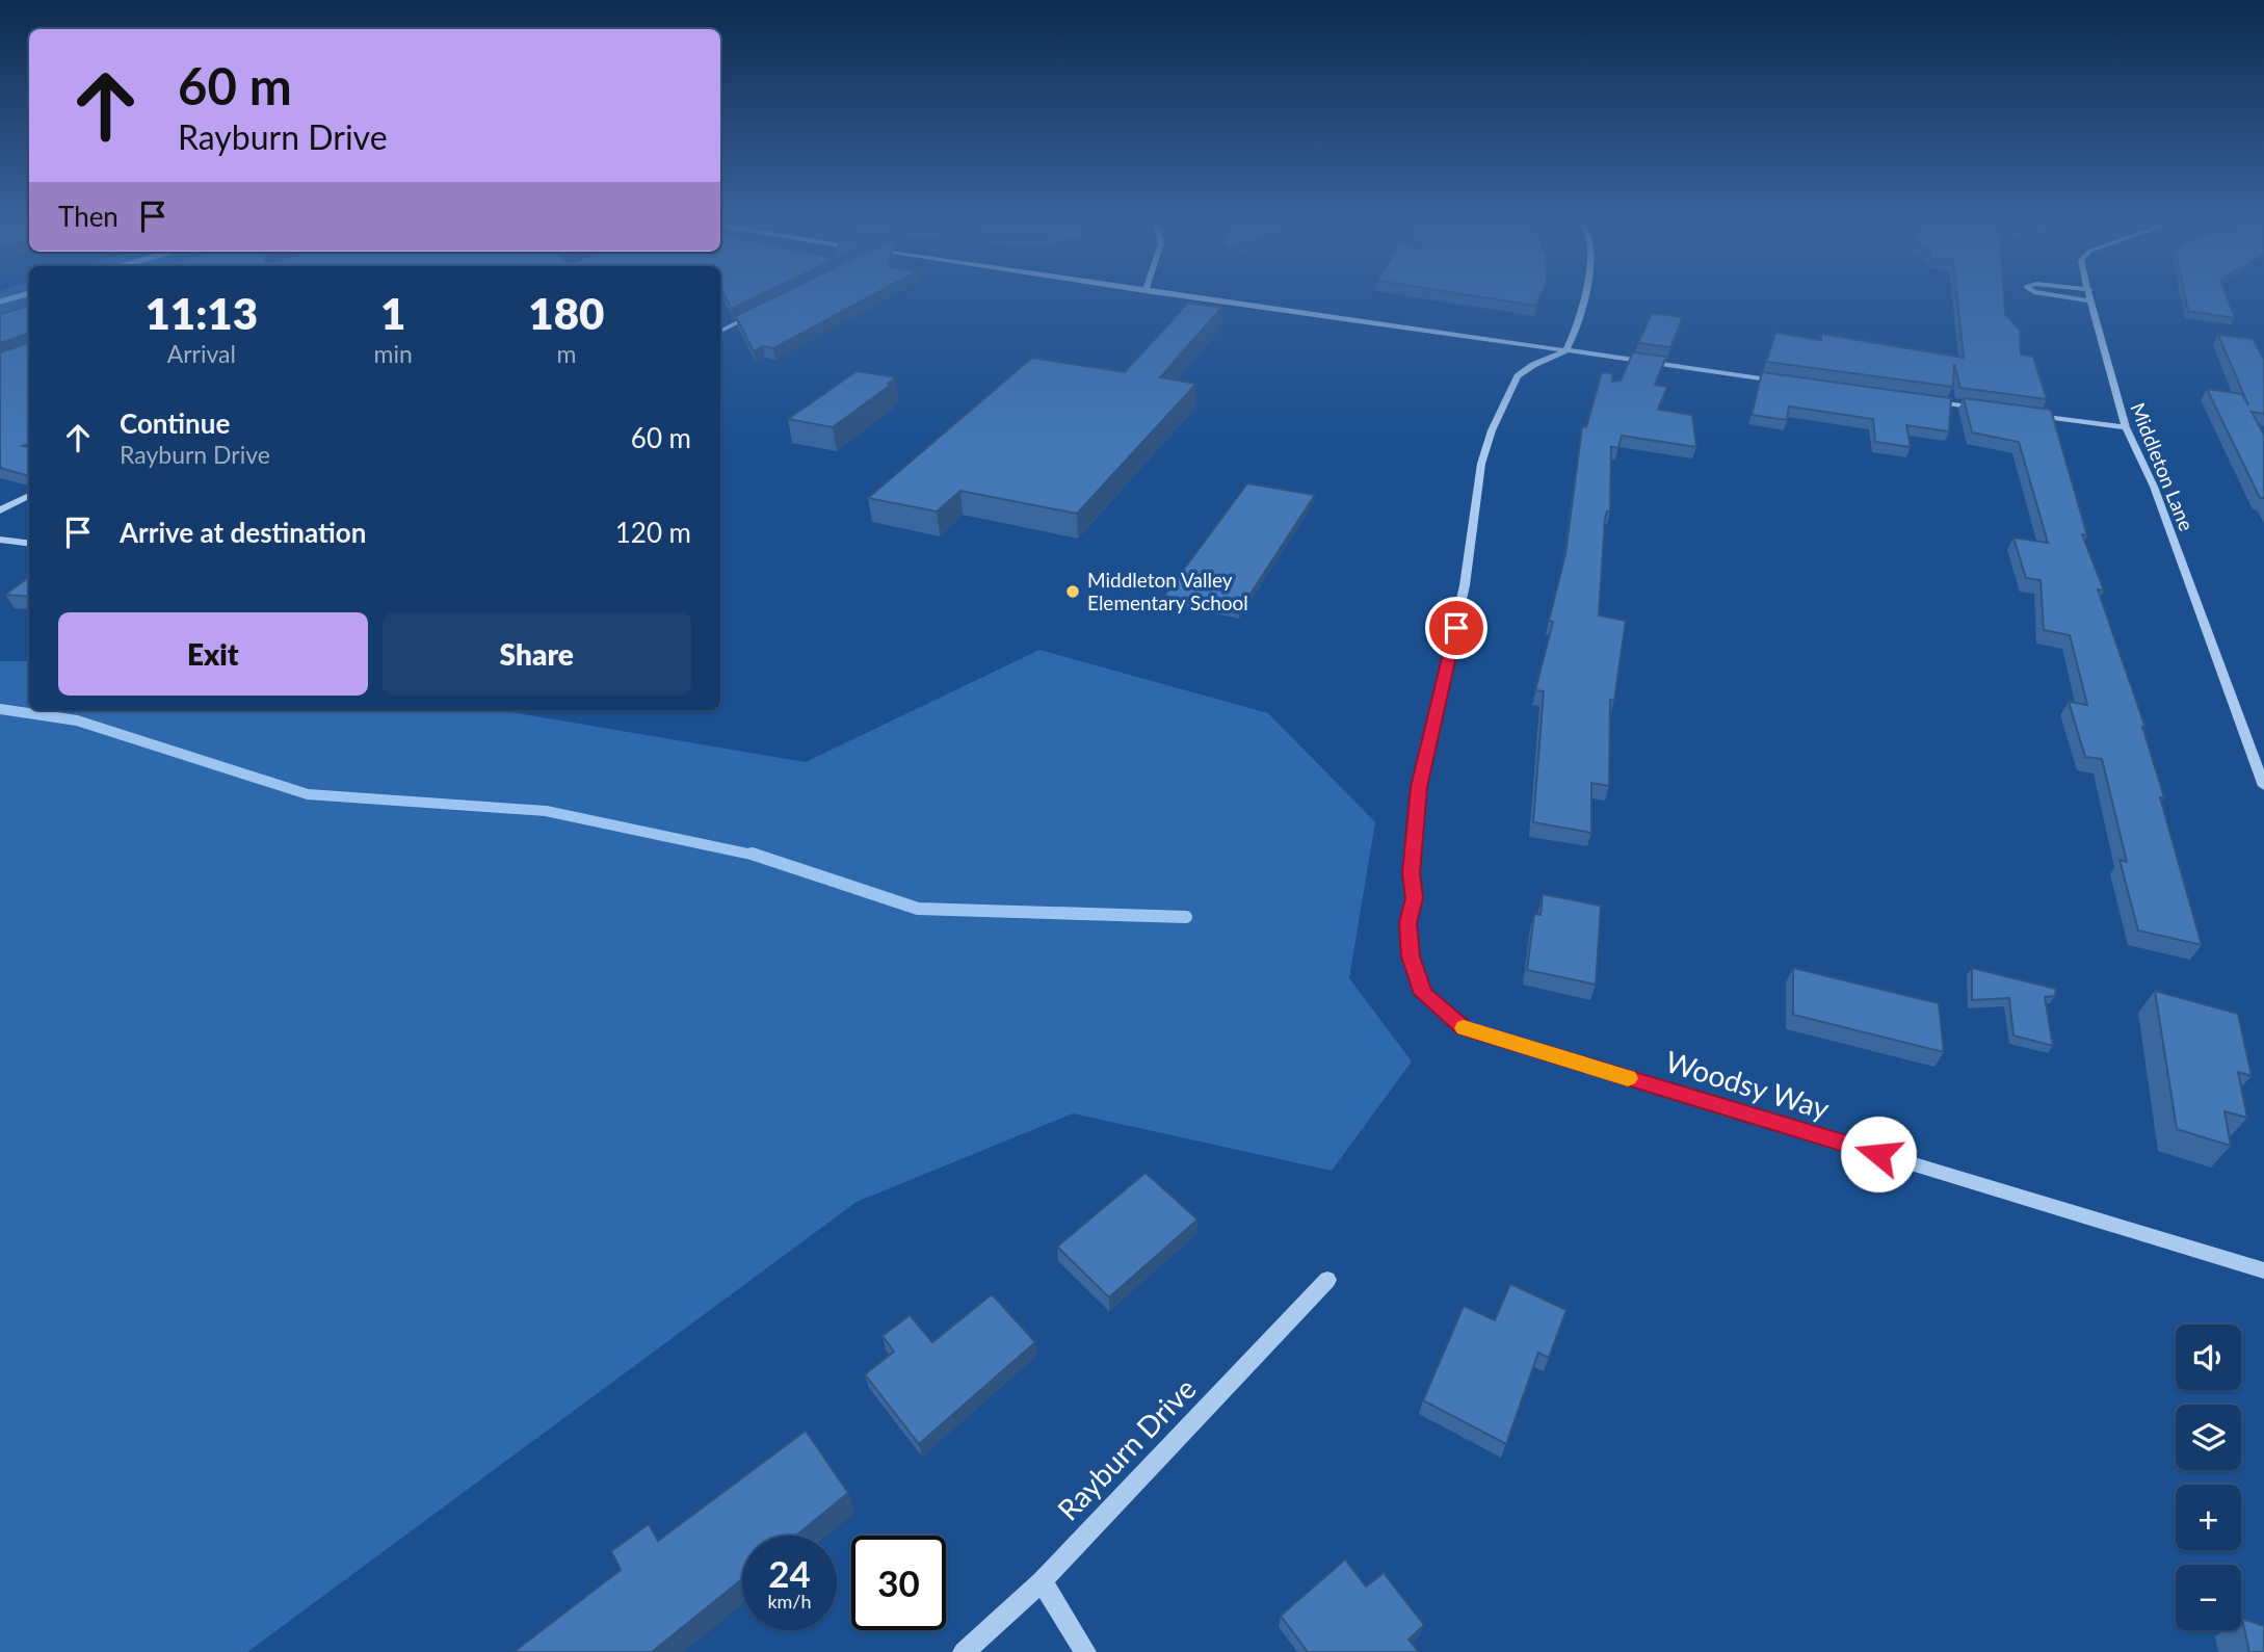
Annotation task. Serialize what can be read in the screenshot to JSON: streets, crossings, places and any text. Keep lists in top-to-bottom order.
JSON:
{
  "streets": {
    "street": ["Middleton Lane", "Woodsy Way", "Rayburn Drive"]
  },
  "places": ["Middleton Valley Elementary School"],
  "page": {
    "turn": ["60 m", "Rayburn Drive"],
    "then": "Then",
    "eta": [
      "11:13",
      "Arrival",
      "1",
      "min",
      "180",
      "m"
    ],
    "list": [
      {
        "name": "Continue",
        "note": "Rayburn Drive",
        "value": "60 m"
      },
      {
        "name": "Arrive at destination",
        "value": "120 m"
      }
    ],
    "buttons": ["Exit", "Share"],
    "map_buttons": ["+", "−"],
    "speed": "24 km/h",
    "limit": "30"
  }
}
